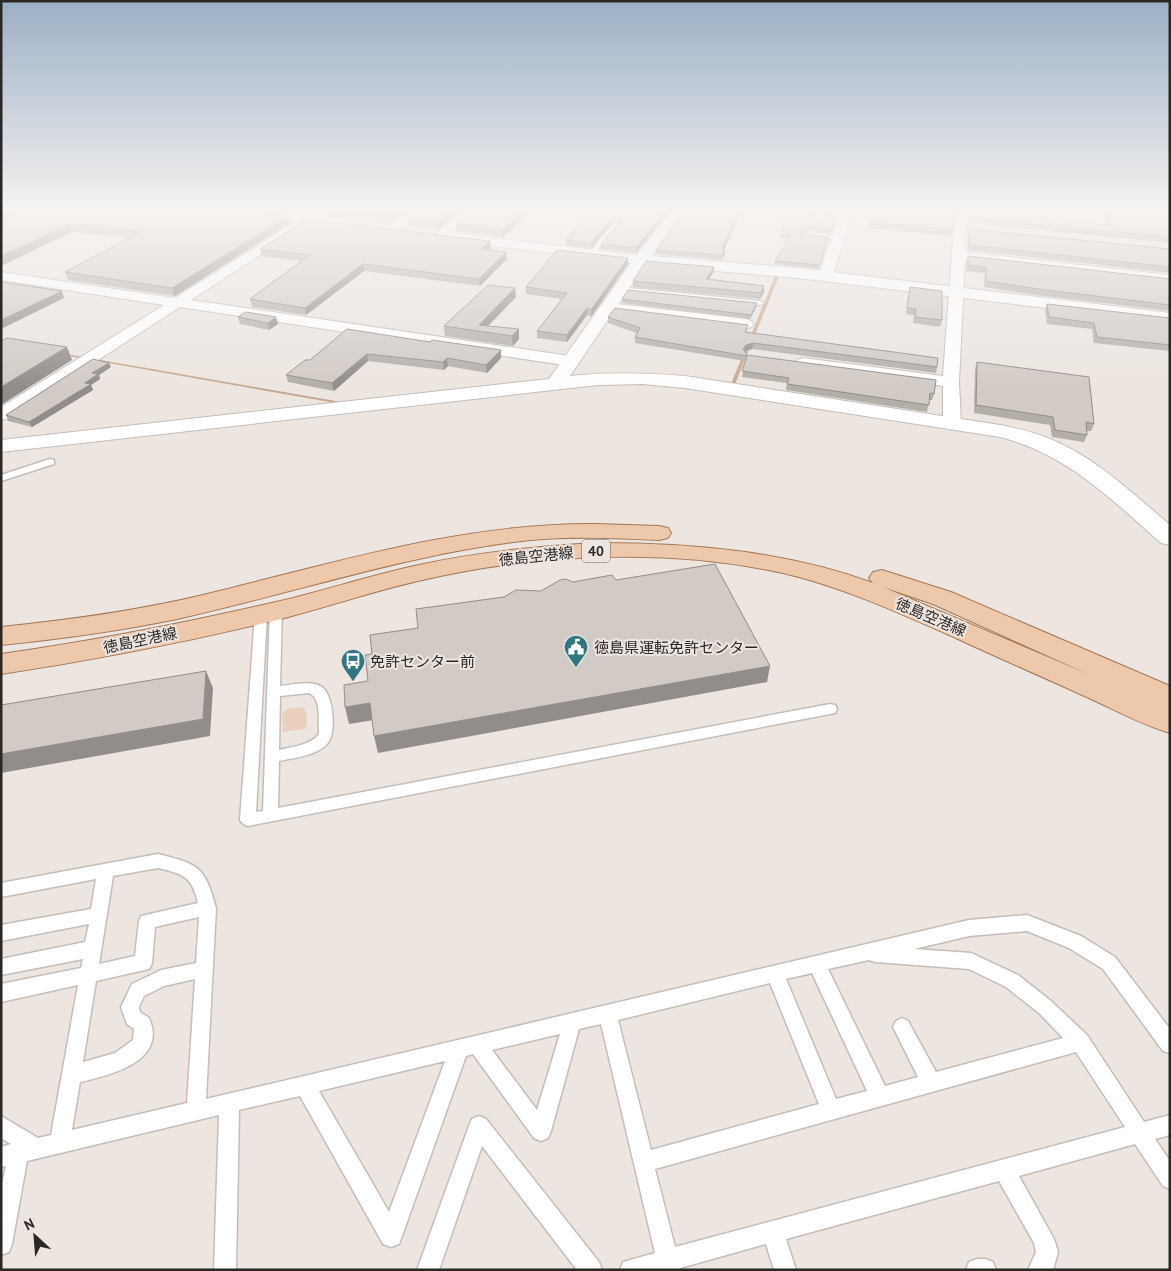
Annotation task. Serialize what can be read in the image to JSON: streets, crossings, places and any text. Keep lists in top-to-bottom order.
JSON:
{
  "streets": {
    "main road": ["40", "徳島空港線"]
  },
  "places": {
    "public building": ["徳島県運転免許センター"],
    "bus stop": ["免許センター前"]
  },
  "north": "top left"
}
